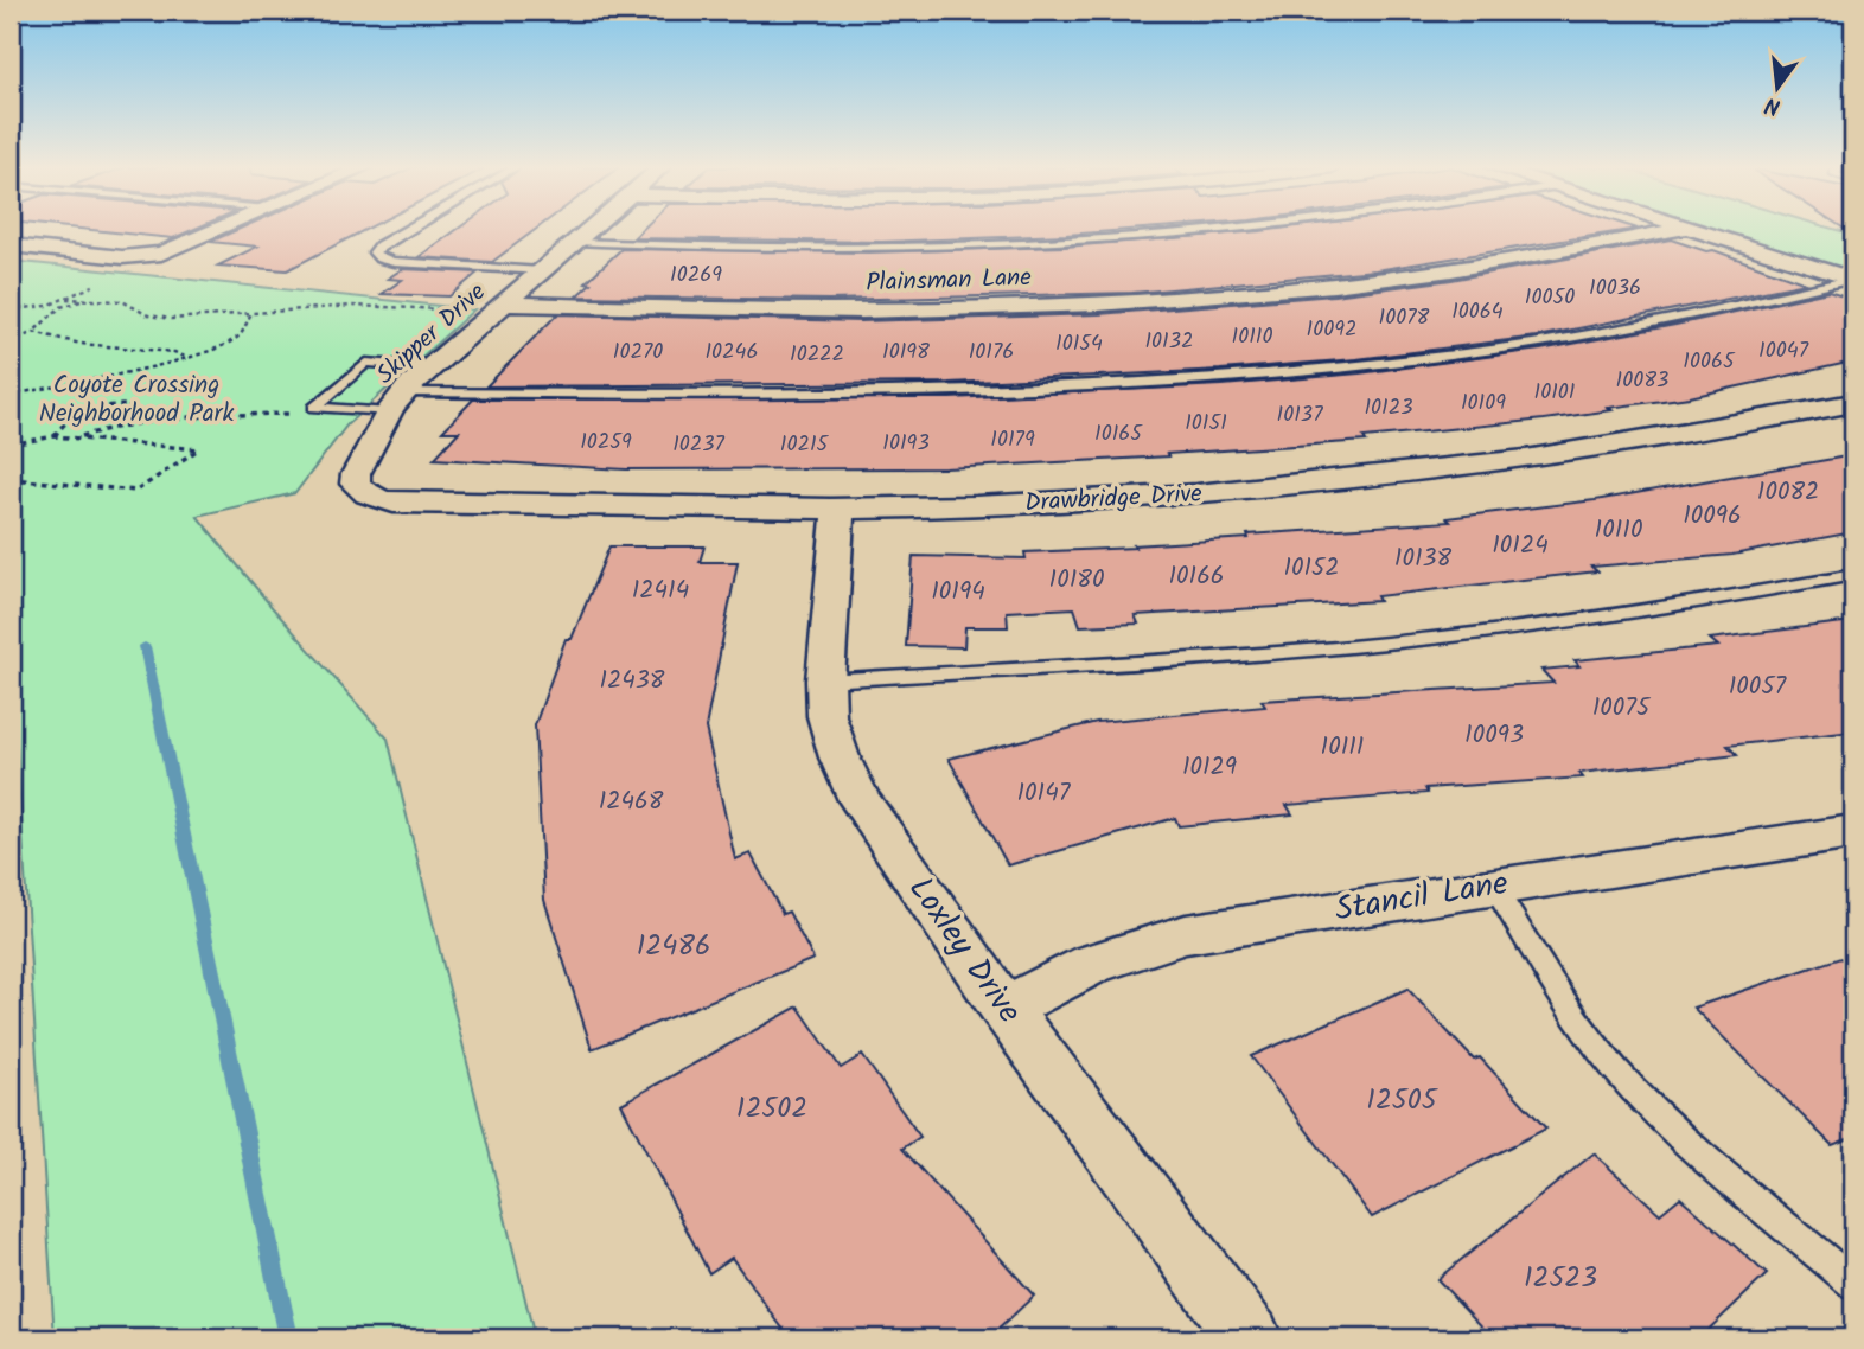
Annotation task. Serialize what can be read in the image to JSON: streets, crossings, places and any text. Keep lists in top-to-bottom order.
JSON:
{
  "streets": {
    "street": [
      "Plainsman Lane",
      "Skipper Drive",
      "Drawbridge Drive",
      "Stancil Lane",
      "Loxley Drive"
    ]
  },
  "crossings": [
    ["Plainsman Lane", "Skipper Drive"],
    ["Skipper Drive", "Drawbridge Drive"],
    ["Drawbridge Drive", "Loxley Drive"],
    ["Stancil Lane", "Loxley Drive"]
  ],
  "parks": ["Coyote Crossing Neighborhood Park"],
  "house_numbers": [
    "10269",
    "10036",
    "10050",
    "10064",
    "10078",
    "10092",
    "10110",
    "10132",
    "10154",
    "10047",
    "10270",
    "10246",
    "10198",
    "10176",
    "10222",
    "10065",
    "10083",
    "10101",
    "10109",
    "10123",
    "10137",
    "10151",
    "10165",
    "10179",
    "10259",
    "10193",
    "10237",
    "10215",
    "10082",
    "10096",
    "10110",
    "10124",
    "10138",
    "10152",
    "10166",
    "10180",
    "12414",
    "10194",
    "12438",
    "10057",
    "10075",
    "10093",
    "10111",
    "10129",
    "10147",
    "12468",
    "12486",
    "12505",
    "12502",
    "12523"
  ],
  "north": "bottom"
}
